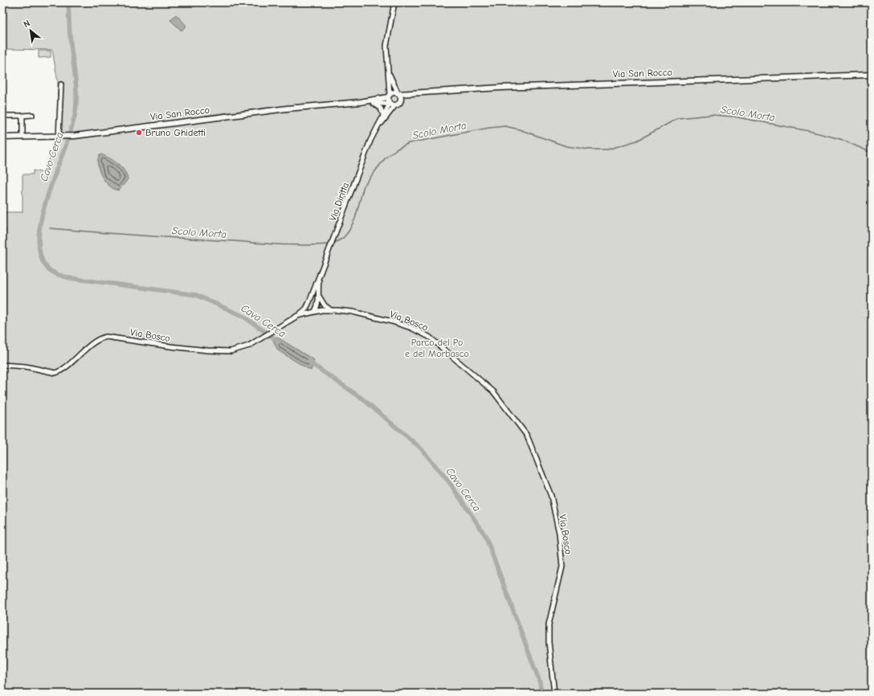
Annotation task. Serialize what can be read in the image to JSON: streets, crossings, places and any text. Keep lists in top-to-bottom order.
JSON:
{
  "streets": {
    "main road": ["Via San Rocco"],
    "street": ["Via Diritta", "Via Bosco"]
  },
  "crossings": [
    ["Via San Rocco", "Via Diritta"],
    ["Via Diritta", "Via Bosco"]
  ],
  "water": ["Scolo Morta", "Cavo Cerca"],
  "parks": ["Parco del Po e del Morbasco"],
  "places": ["Bruno Ghidetti"],
  "north": "top left"
}
